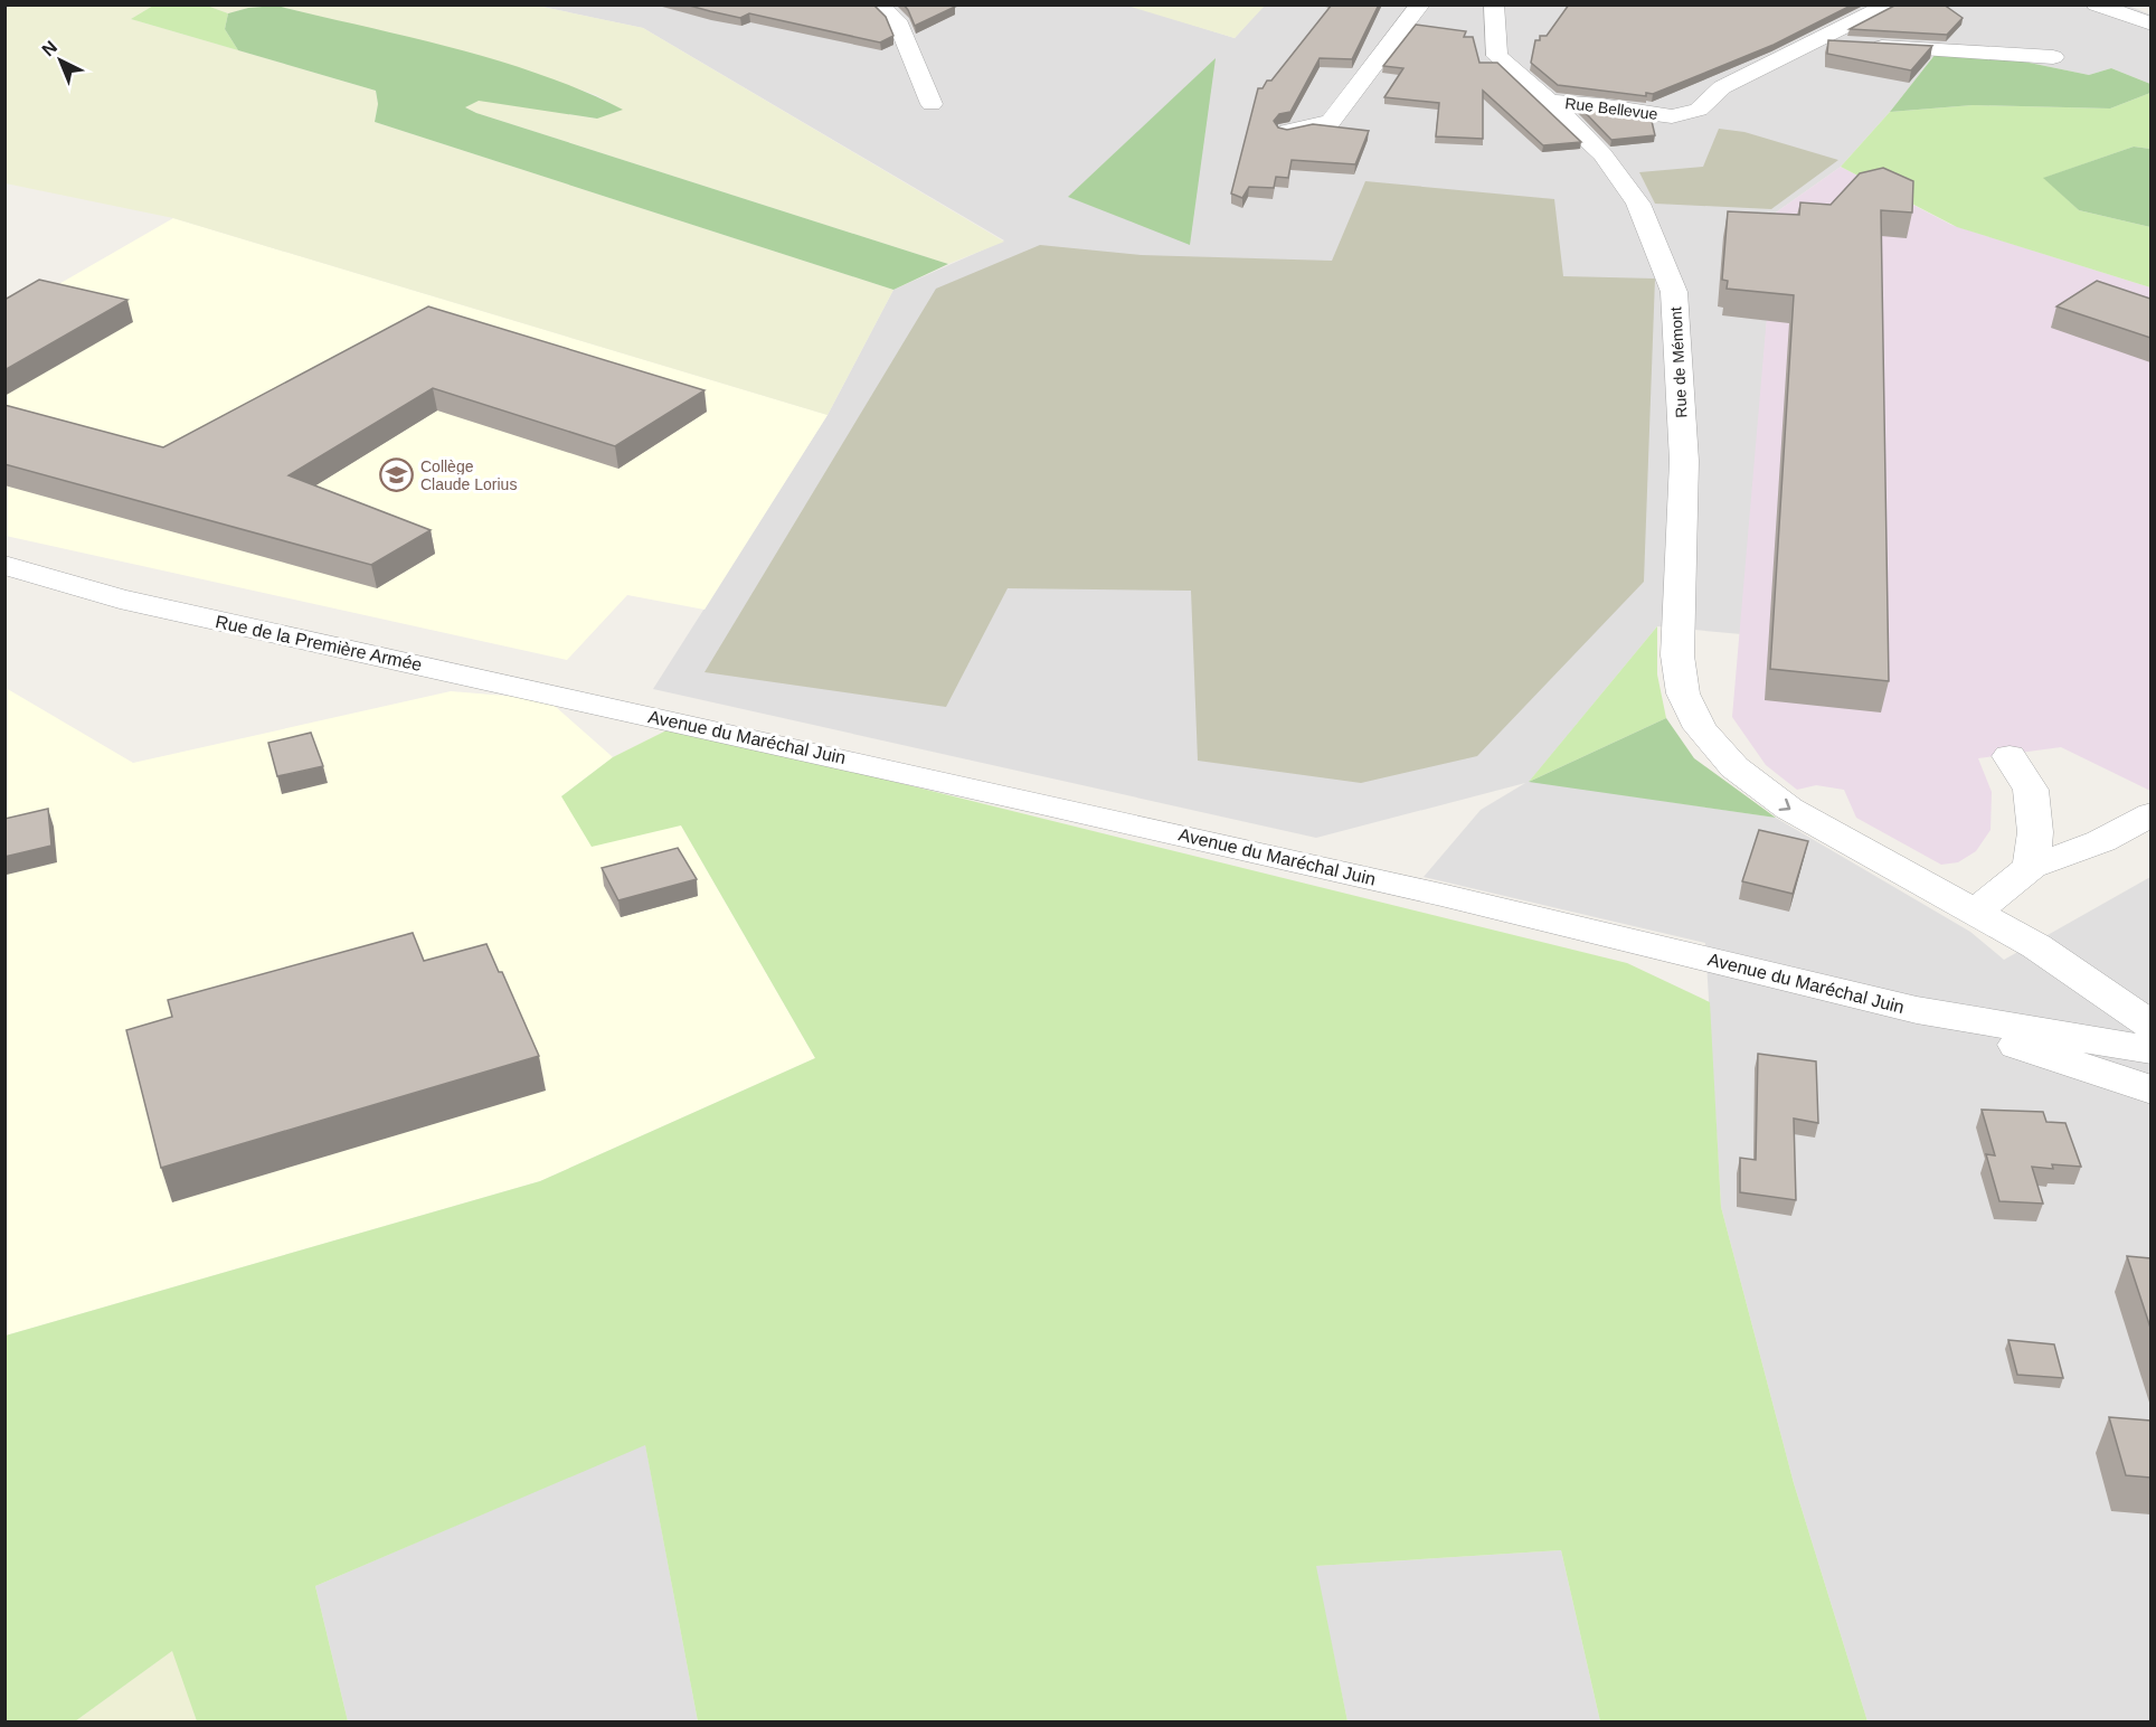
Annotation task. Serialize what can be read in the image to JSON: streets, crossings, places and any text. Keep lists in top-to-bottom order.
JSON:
{
  "streets": {
    "street": [
      "Rue Bellevue",
      "Rue de Mémont",
      "Rue de la Première Armée",
      "Avenue du Maréchal Juin"
    ]
  },
  "crossings": [
    ["Rue Bellevue", "Rue de Mémont"],
    ["Rue de la Première Armée", "Avenue du Maréchal Juin"]
  ],
  "one_way": ["Rue de Mémont"],
  "places": {
    "school or university": ["Collège Claude Lorius"]
  },
  "north": "top left"
}
